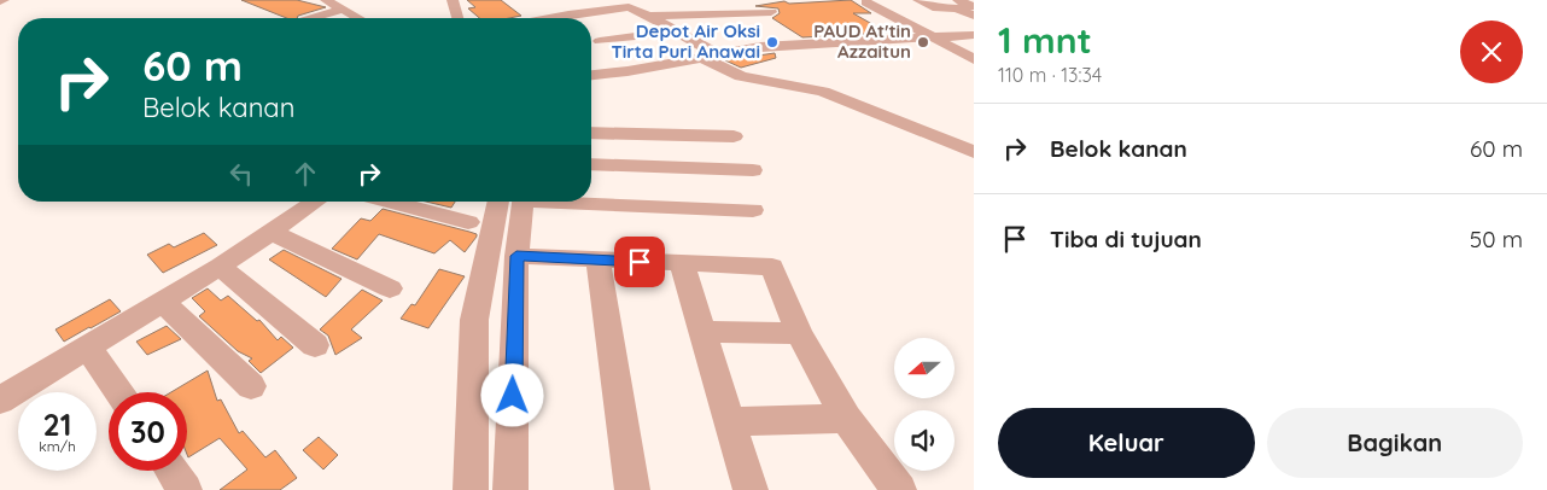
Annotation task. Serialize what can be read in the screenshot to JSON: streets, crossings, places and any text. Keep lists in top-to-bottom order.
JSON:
{
  "places": ["Depot Air Oksi Tirta Puri Anawai", "PAUD At'tin Azzaitun"],
  "north": "left",
  "page": {
    "heading": ["1 mnt", "110 m · 13:34"],
    "turn": ["60 m", "Belok kanan"],
    "list": [
      {
        "name": "Belok kanan",
        "value": "60 m"
      },
      {
        "name": "Tiba di tujuan",
        "value": "50 m"
      }
    ],
    "speed": "21 km/h",
    "limit": "30",
    "buttons": ["Keluar", "Bagikan"]
  }
}
